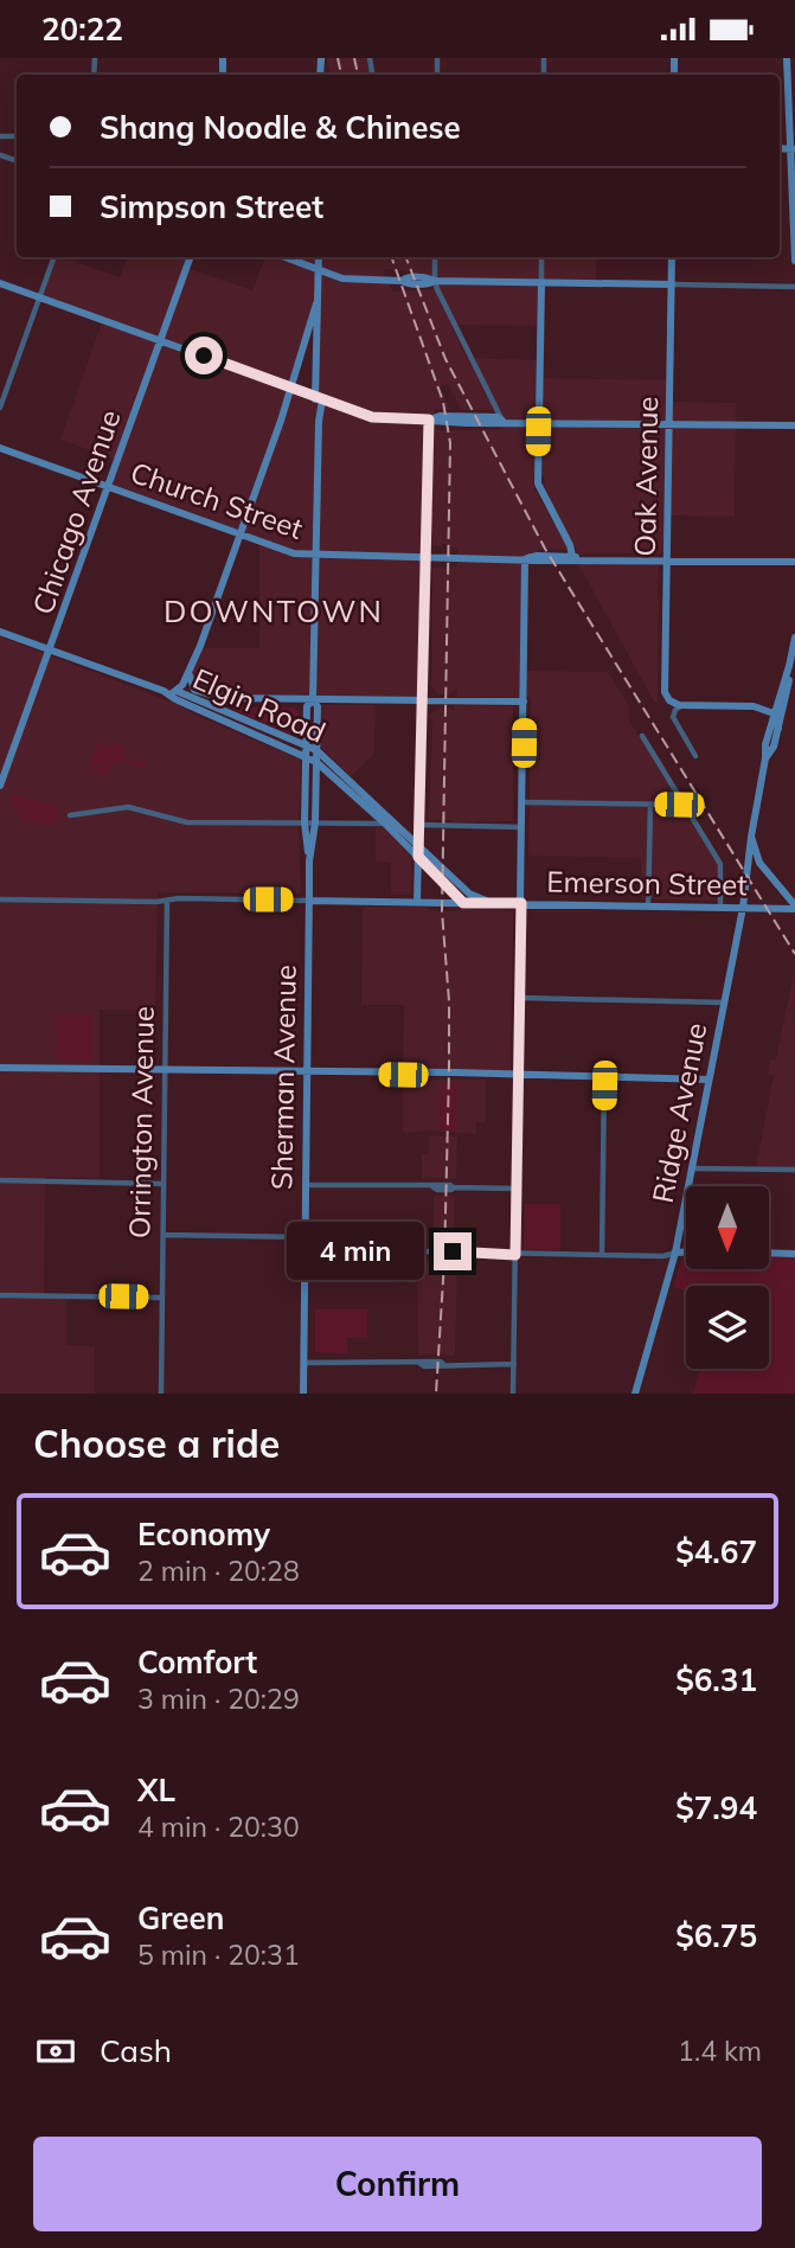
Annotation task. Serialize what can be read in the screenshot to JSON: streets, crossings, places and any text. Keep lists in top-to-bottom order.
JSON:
{
  "streets": {
    "street": [
      "Oak Avenue",
      "Church Street",
      "Chicago Avenue",
      "Elgin Road",
      "Emerson Street",
      "Sherman Avenue",
      "Ridge Avenue",
      "Orrington Avenue"
    ]
  },
  "crossings": [
    ["Oak Avenue", "Church Street"],
    ["Church Street", "Chicago Avenue"],
    ["Church Street", "Sherman Avenue"],
    ["Elgin Road", "Emerson Street"],
    ["Elgin Road", "Sherman Avenue"],
    ["Emerson Street", "Sherman Avenue"],
    ["Emerson Street", "Ridge Avenue"],
    ["Emerson Street", "Orrington Avenue"]
  ],
  "districts": ["DOWNTOWN"],
  "north": "bottom",
  "page": {
    "status": "20:22",
    "banner": ["Shang Noodle & Chinese", "Simpson Street"],
    "bubble": "4 min",
    "heading": "Choose a ride",
    "list": [
      {
        "name": "Economy",
        "note": "2 min · 20:28",
        "value": "$4.67"
      },
      {
        "name": "Comfort",
        "note": "3 min · 20:29",
        "value": "$6.31"
      },
      {
        "name": "XL",
        "note": "4 min · 20:30",
        "value": "$7.94"
      },
      {
        "name": "Green",
        "note": "5 min · 20:31",
        "value": "$6.75"
      }
    ],
    "pay": ["Cash", "1.4 km"],
    "buttons": "Confirm"
  }
}
